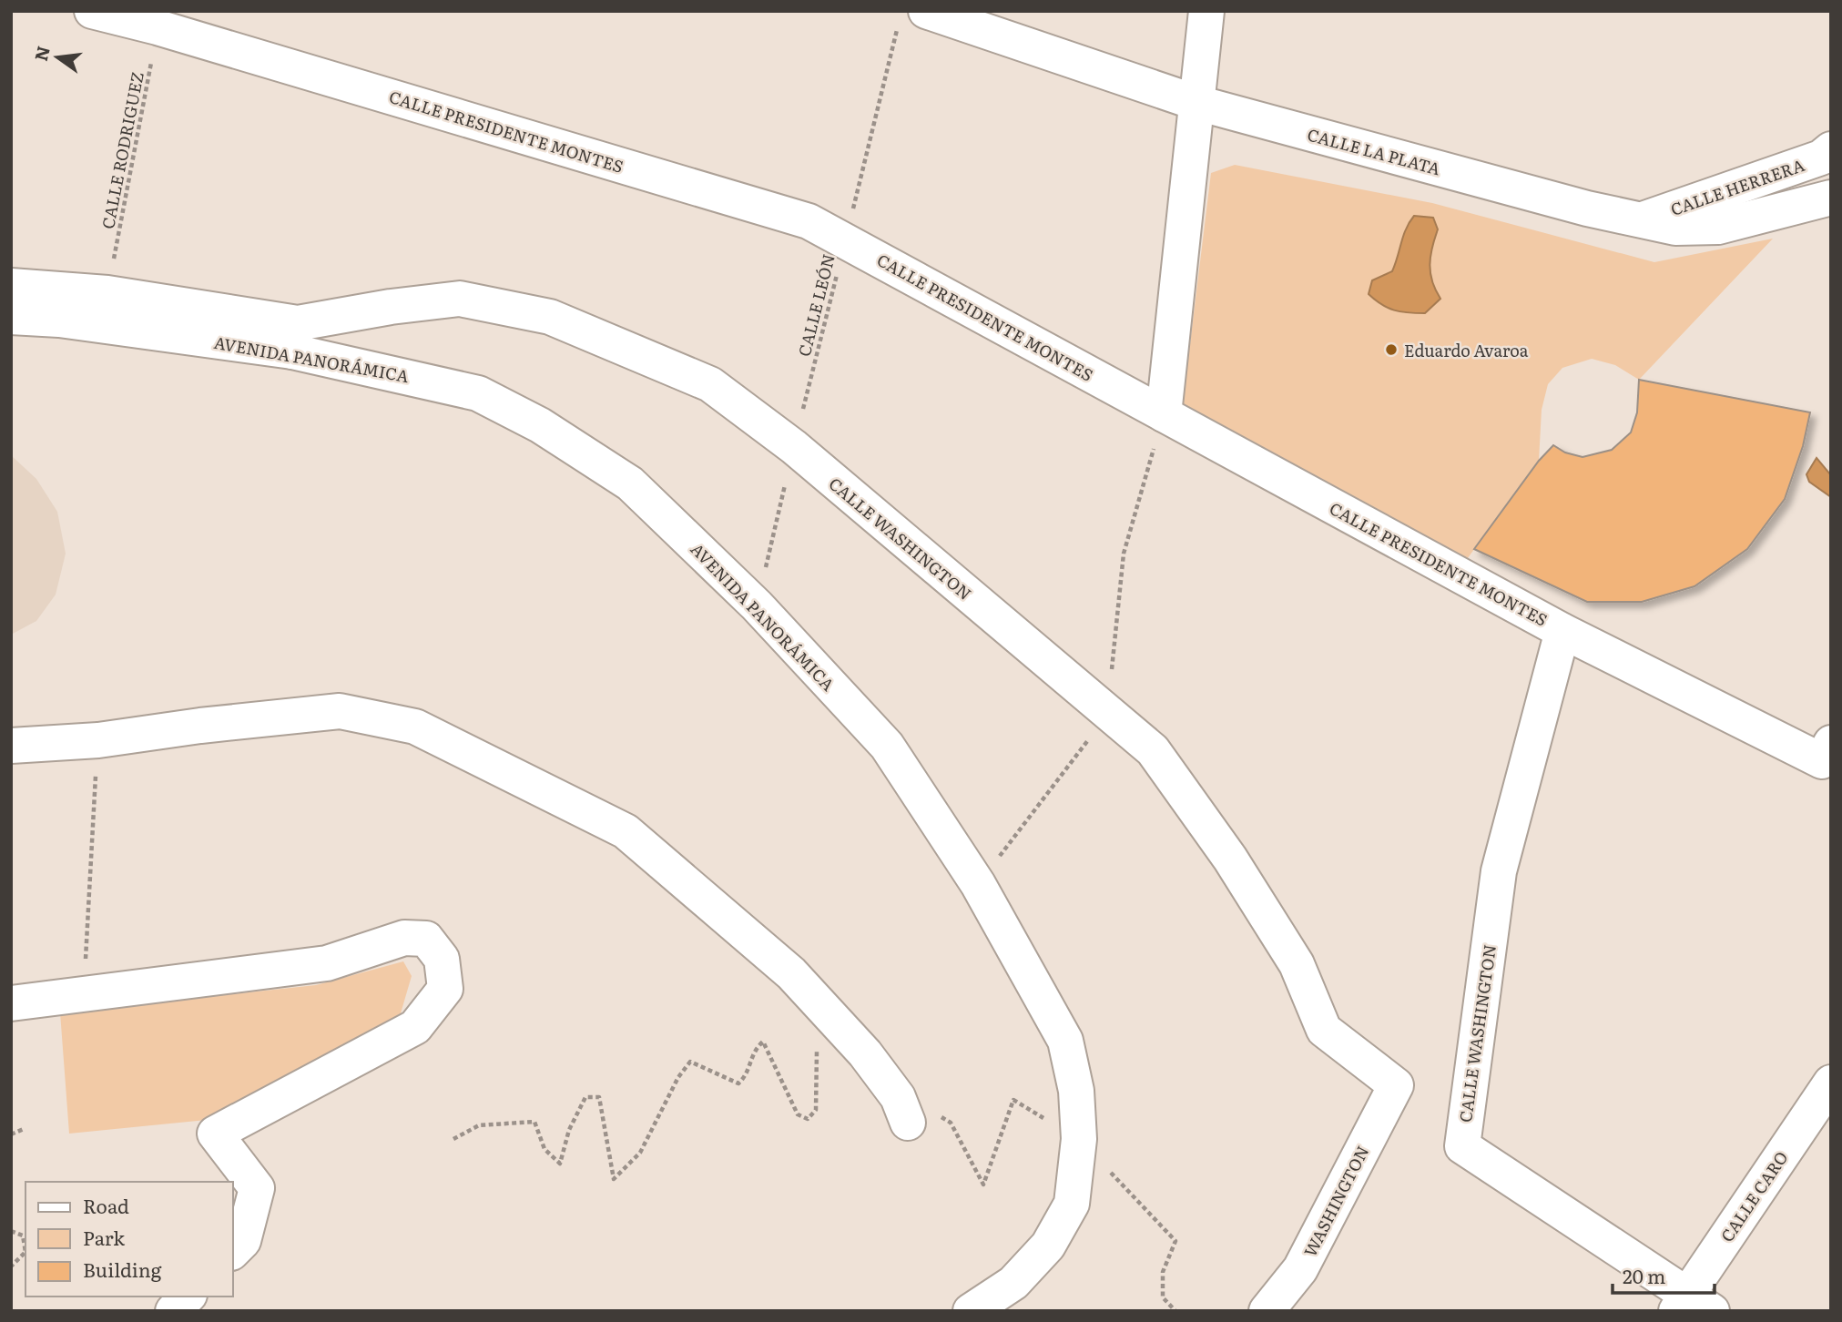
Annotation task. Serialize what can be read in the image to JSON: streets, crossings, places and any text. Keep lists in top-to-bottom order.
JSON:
{
  "streets": {
    "street": [
      "CALLE PRESIDENTE MONTES",
      "CALLE LA PLATA",
      "CALLE HERRERA",
      "AVENIDA PANORÁMICA",
      "CALLE WASHINGTON",
      "CALLE CARO",
      "WASHINGTON"
    ],
    "path": ["CALLE RODRIGUEZ", "CALLE LEÓN"]
  },
  "crossings": [
    ["CALLE PRESIDENTE MONTES", "CALLE RODRIGUEZ"],
    ["CALLE PRESIDENTE MONTES", "CALLE LEÓN"],
    ["CALLE PRESIDENTE MONTES", "CALLE WASHINGTON"],
    ["CALLE RODRIGUEZ", "CALLE WASHINGTON"],
    ["CALLE LA PLATA", "CALLE HERRERA"],
    ["CALLE LA PLATA", "CALLE LEÓN"],
    ["CALLE LEÓN", "AVENIDA PANORÁMICA"],
    ["CALLE LEÓN", "CALLE WASHINGTON"],
    ["AVENIDA PANORÁMICA", "CALLE WASHINGTON"],
    ["CALLE WASHINGTON", "CALLE CARO"],
    ["CALLE WASHINGTON", "WASHINGTON"]
  ],
  "places": ["Eduardo Avaroa"],
  "legend": ["Road", "Park", "Building"],
  "scale_bar": "20 m",
  "north": "left"
}
